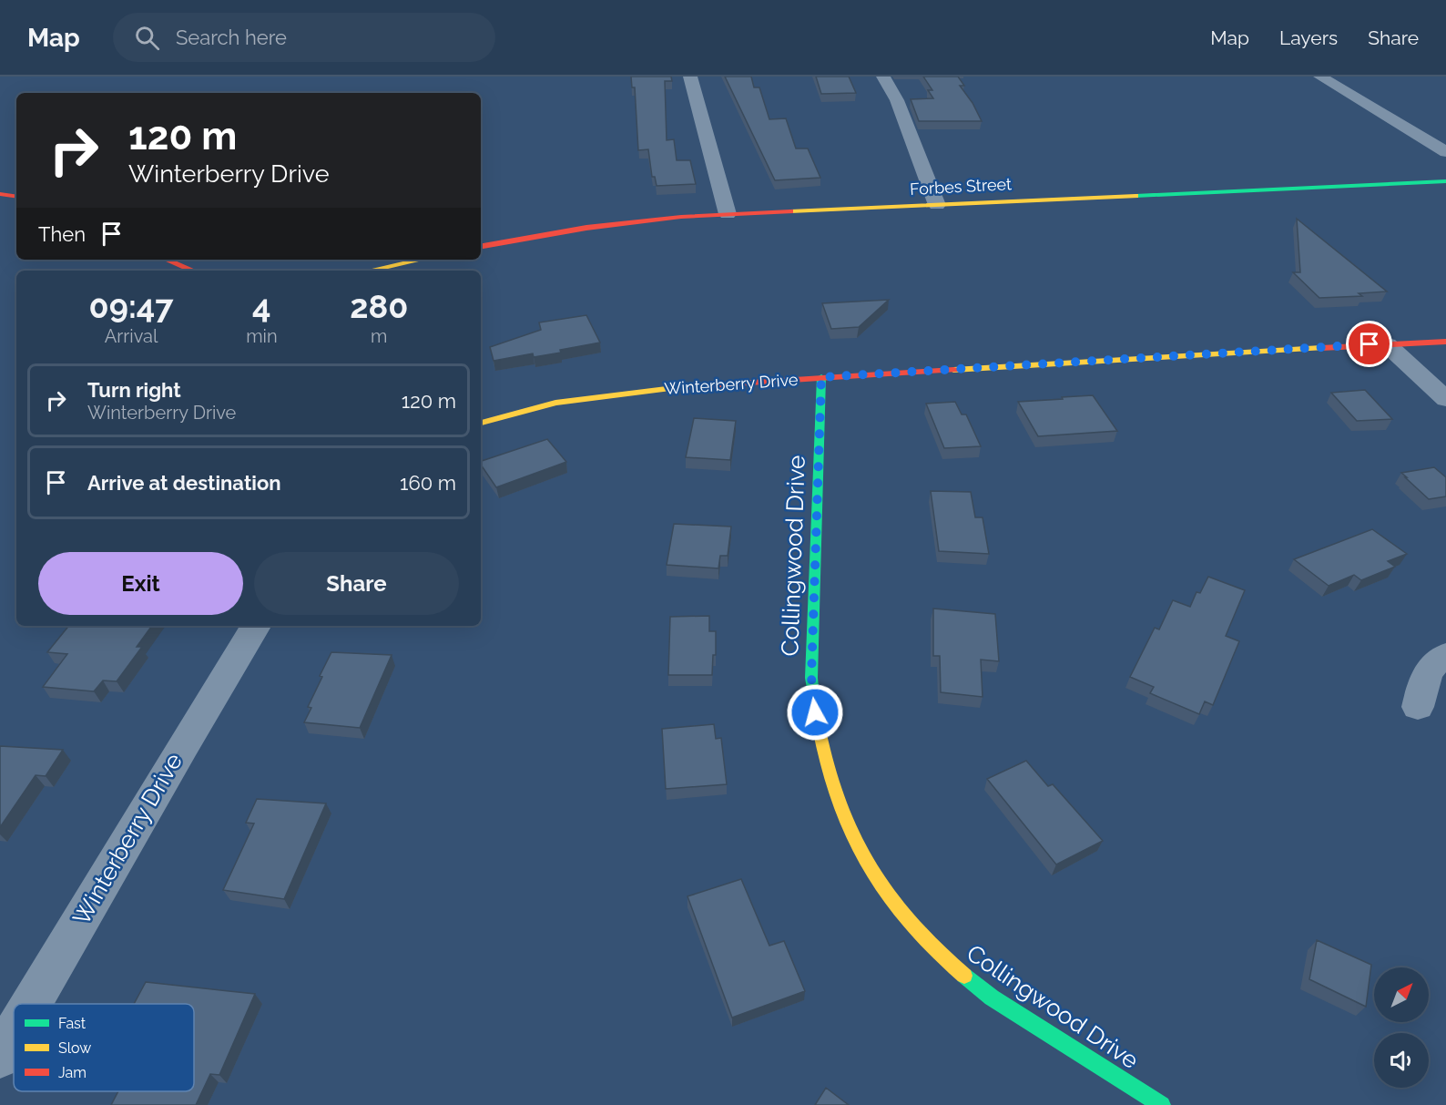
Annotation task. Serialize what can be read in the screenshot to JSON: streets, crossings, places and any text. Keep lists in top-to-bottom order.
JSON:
{
  "streets": {
    "street": ["Forbes Street", "Winterberry Drive", "Collingwood Drive"]
  },
  "crossings": [
    ["Winterberry Drive", "Collingwood Drive"]
  ],
  "legend": ["Fast", "Slow", "Jam"],
  "north": "top right",
  "page": {
    "header": "Map",
    "search": "Search here",
    "nav": ["Map", "Layers", "Share"],
    "turn": ["120 m", "Winterberry Drive"],
    "then": "Then",
    "eta": [
      "09:47",
      "Arrival",
      "4",
      "min",
      "280",
      "m"
    ],
    "list": [
      {
        "name": "Turn right",
        "note": "Winterberry Drive",
        "value": "120 m"
      },
      {
        "name": "Arrive at destination",
        "value": "160 m"
      }
    ],
    "buttons": ["Exit", "Share"]
  }
}
